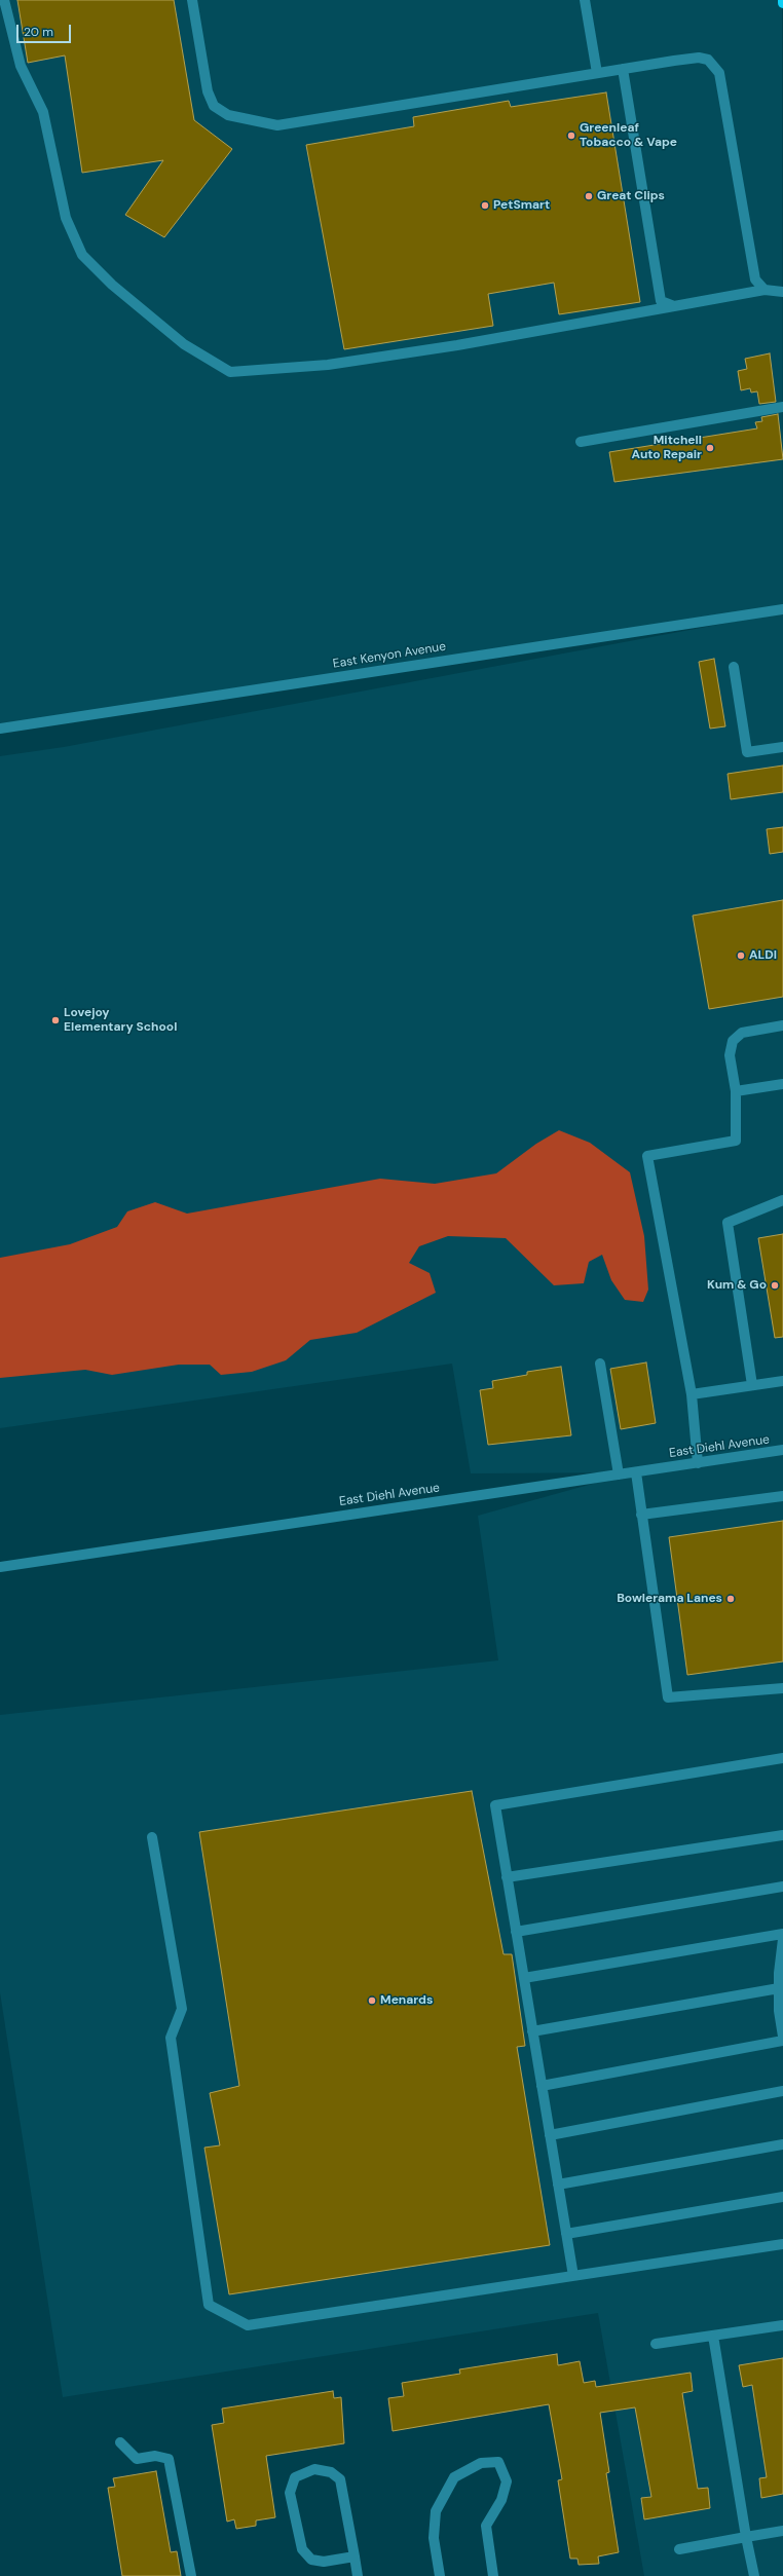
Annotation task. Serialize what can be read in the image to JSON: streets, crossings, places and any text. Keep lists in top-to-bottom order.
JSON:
{
  "streets": {
    "street": ["East Kenyon Avenue", "East Diehl Avenue"]
  },
  "places": [
    "Greenleaf Tobacco & Vape",
    "Great Clips",
    "PetSmart",
    "Mitchell Auto Repair",
    "ALDI",
    "Lovejoy Elementary School",
    "Kum & Go",
    "Bowlerama Lanes",
    "Menards"
  ],
  "scale_bar": "20 m"
}
